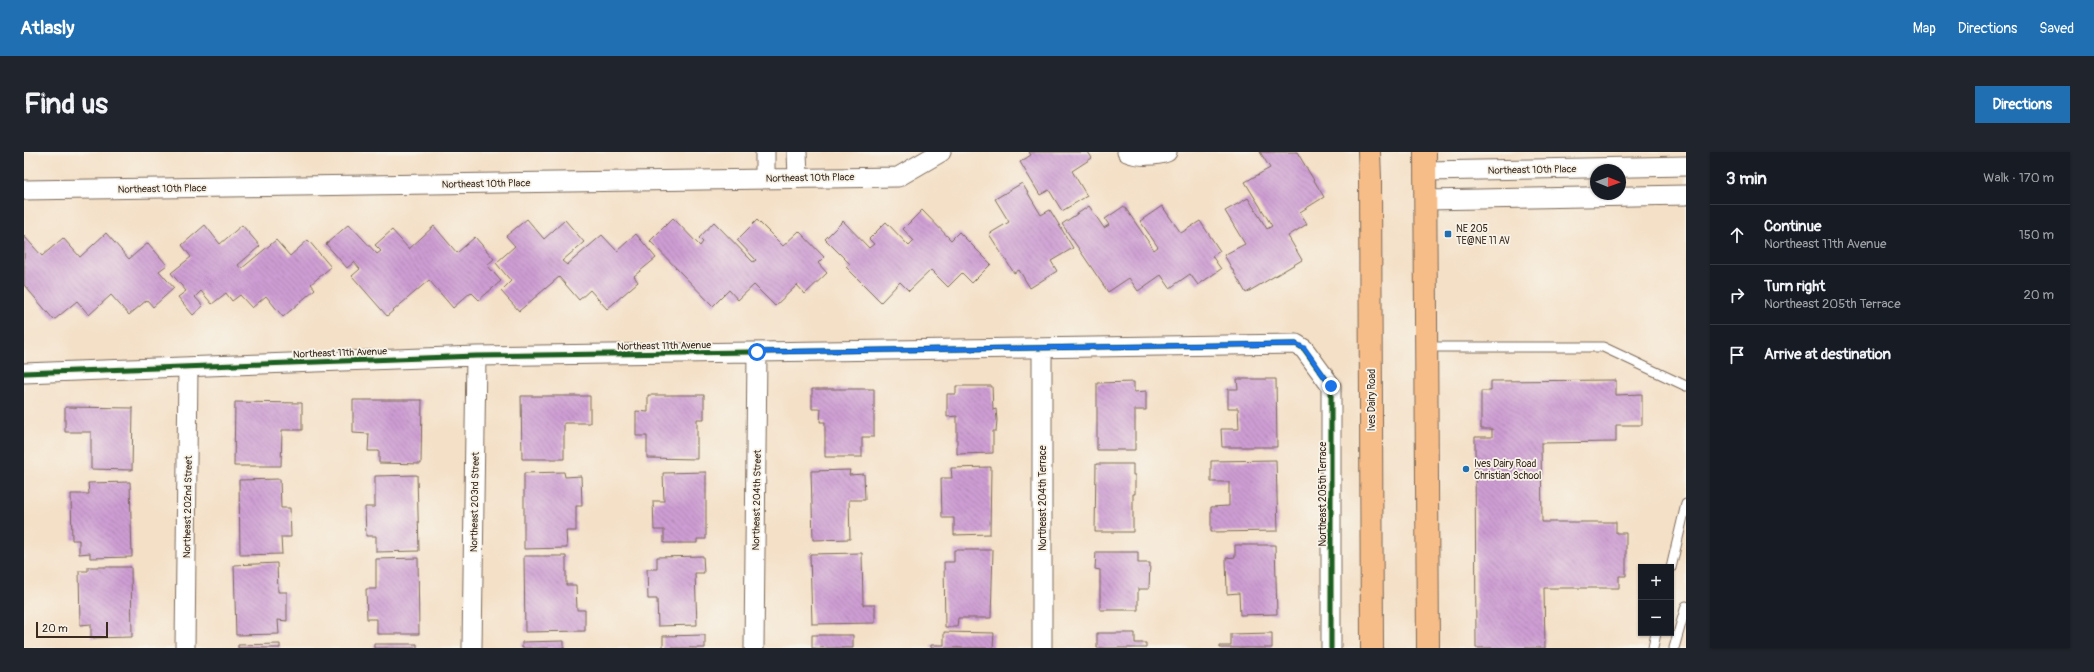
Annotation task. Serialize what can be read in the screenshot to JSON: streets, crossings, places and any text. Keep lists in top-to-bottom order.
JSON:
{
  "streets": {
    "main road": ["Ives Dairy Road"],
    "street": [
      "Northeast 10th Place",
      "Northeast 11th Avenue",
      "Northeast 205th Terrace",
      "Northeast 204th Terrace",
      "Northeast 204th Street",
      "Northeast 203rd Street",
      "Northeast 202nd Street"
    ]
  },
  "crossings": [
    ["Northeast 11th Avenue", "Northeast 205th Terrace"],
    ["Northeast 11th Avenue", "Northeast 204th Terrace"],
    ["Northeast 11th Avenue", "Northeast 204th Street"],
    ["Northeast 11th Avenue", "Northeast 203rd Street"],
    ["Northeast 11th Avenue", "Northeast 202nd Street"]
  ],
  "places": {
    "transit": ["NE 205 TE@NE 11 AV"],
    "other": ["Ives Dairy Road Christian School"]
  },
  "scale_bar": "20 m",
  "north": "right",
  "page": {
    "header": "Atlasly",
    "nav": ["Map", "Directions", "Saved"],
    "buttons": "Directions",
    "title": "Find us",
    "heading": ["3 min", "Walk · 170 m"],
    "list": [
      ["Continue", "Northeast 11th Avenue", "150 m"],
      ["Turn right", "Northeast 205th Terrace", "20 m"],
      "Arrive at destination"
    ],
    "map_buttons": ["+", "−"],
    "scale": "20 m"
  }
}
